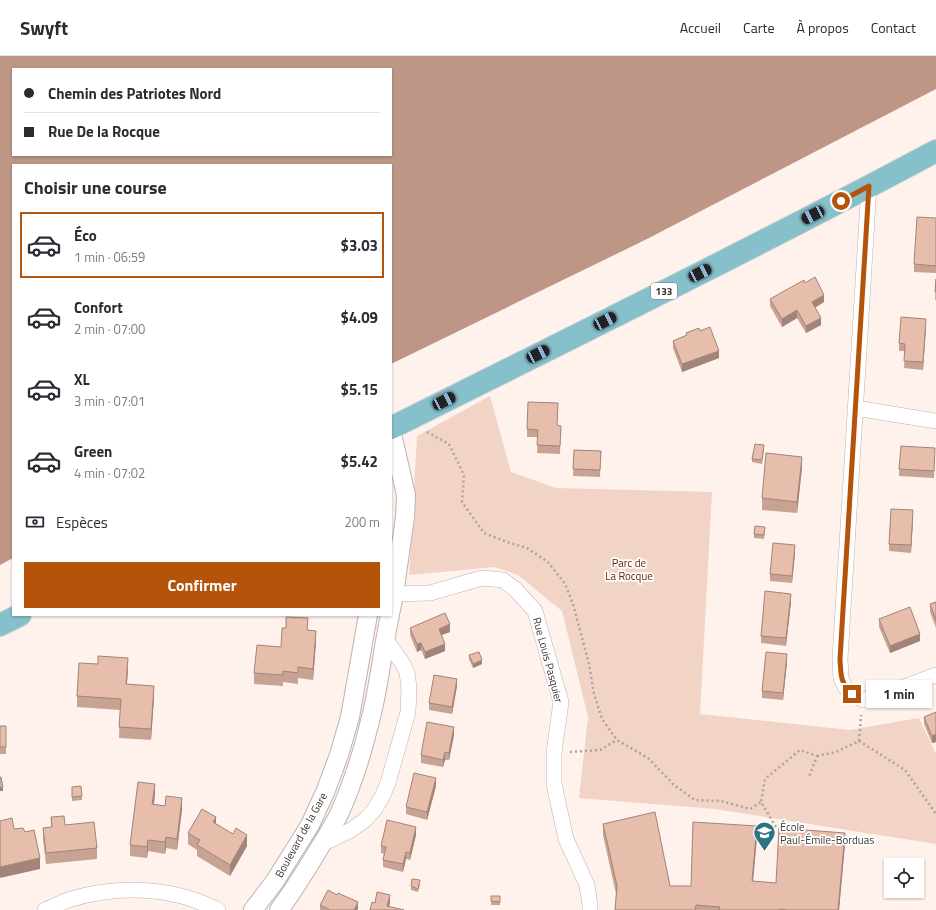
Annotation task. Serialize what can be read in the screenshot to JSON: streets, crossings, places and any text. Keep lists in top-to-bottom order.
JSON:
{
  "streets": {
    "main road": ["133"],
    "street": ["Rue Louis Pasquier", "Boulevard de la Gare"]
  },
  "parks": ["Parc de La Rocque"],
  "places": {
    "school or university": ["École Paul-Émile-Borduas"]
  },
  "page": {
    "header": "Swyft",
    "nav": [
      "Accueil",
      "Carte",
      "À propos",
      "Contact"
    ],
    "banner": ["Chemin des Patriotes Nord", "Rue De la Rocque"],
    "heading": "Choisir une course",
    "list": [
      {
        "name": "Éco",
        "note": "1 min · 06:59",
        "value": "$3.03"
      },
      {
        "name": "Confort",
        "note": "2 min · 07:00",
        "value": "$4.09"
      },
      {
        "name": "XL",
        "note": "3 min · 07:01",
        "value": "$5.15"
      },
      {
        "name": "Green",
        "note": "4 min · 07:02",
        "value": "$5.42"
      }
    ],
    "pay": ["Espèces", "200 m"],
    "buttons": "Confirmer",
    "bubble": "1 min"
  }
}
